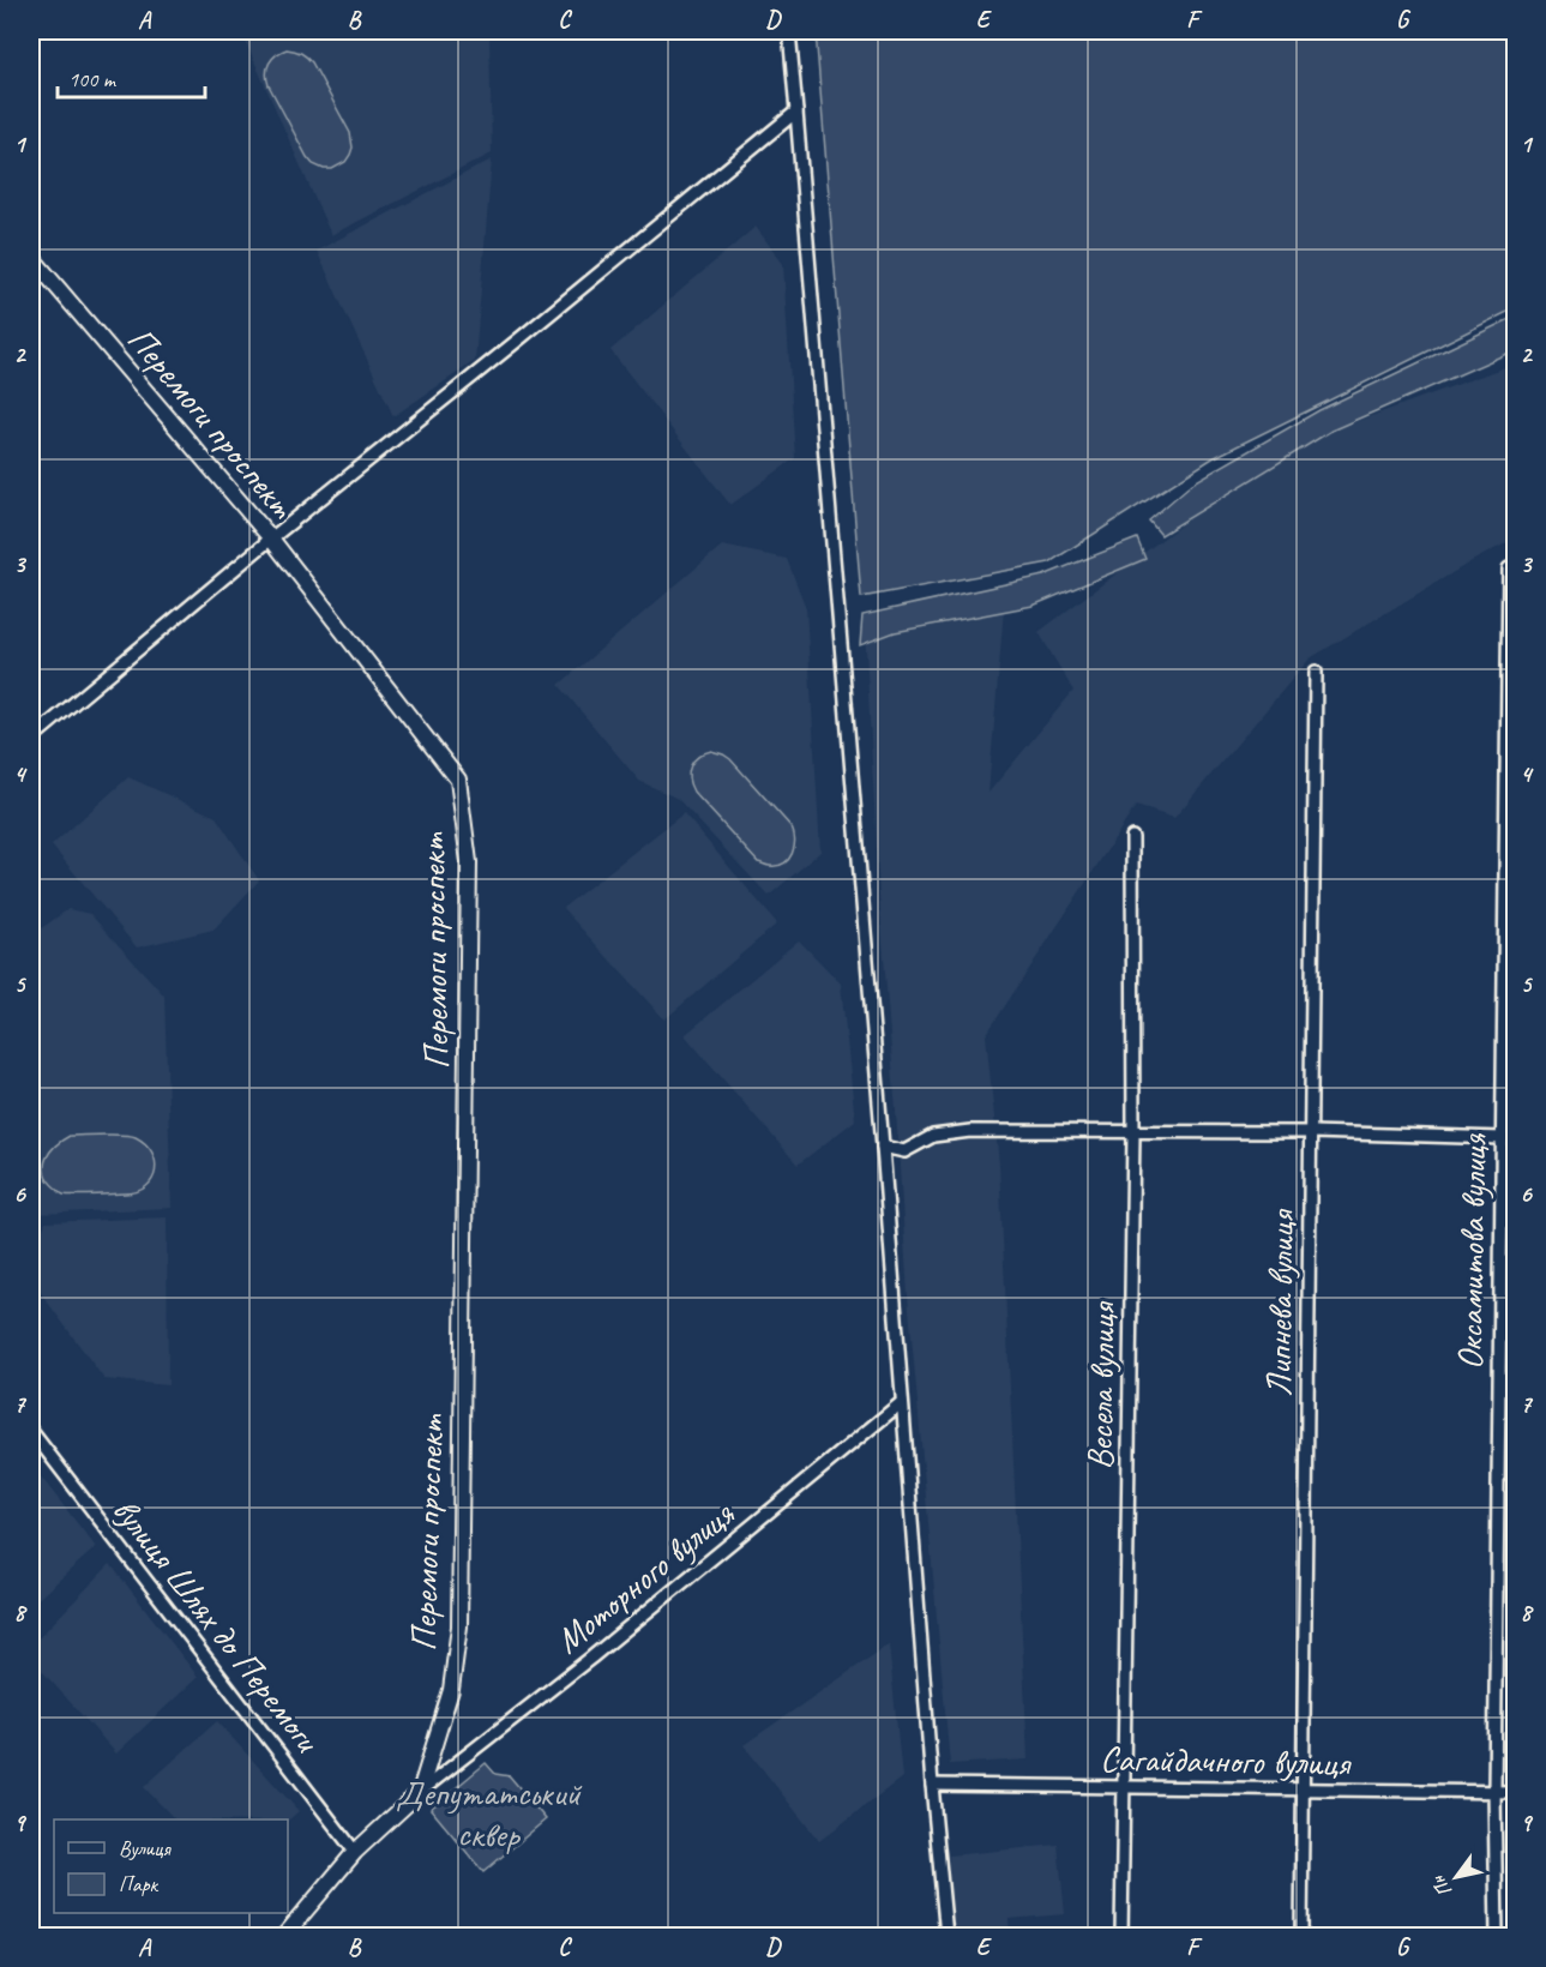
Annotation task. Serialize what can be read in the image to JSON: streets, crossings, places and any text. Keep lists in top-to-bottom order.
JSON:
{
  "streets": {
    "street": [
      "Перемоги проспект",
      "Оксамитова вулиця",
      "Липнева вулиця",
      "Весела вулиця",
      "Моторного вулиця",
      "вулиця Шлях до Перемоги",
      "Сагайдачного вулиця"
    ]
  },
  "crossings": [
    ["Перемоги проспект", "Моторного вулиця"],
    ["Оксамитова вулиця", "Сагайдачного вулиця"],
    ["Липнева вулиця", "Сагайдачного вулиця"],
    ["Весела вулиця", "Сагайдачного вулиця"]
  ],
  "parks": ["Депутатський сквер"],
  "legend": ["Вулиця", "Парк"],
  "scale_bar": "100 m",
  "north": "bottom left",
  "grid": {
    "columns": [
      "A",
      "B",
      "C",
      "D",
      "E",
      "F",
      "G"
    ],
    "rows": [
      "1",
      "2",
      "3",
      "4",
      "5",
      "6",
      "7",
      "8",
      "9"
    ]
  }
}
